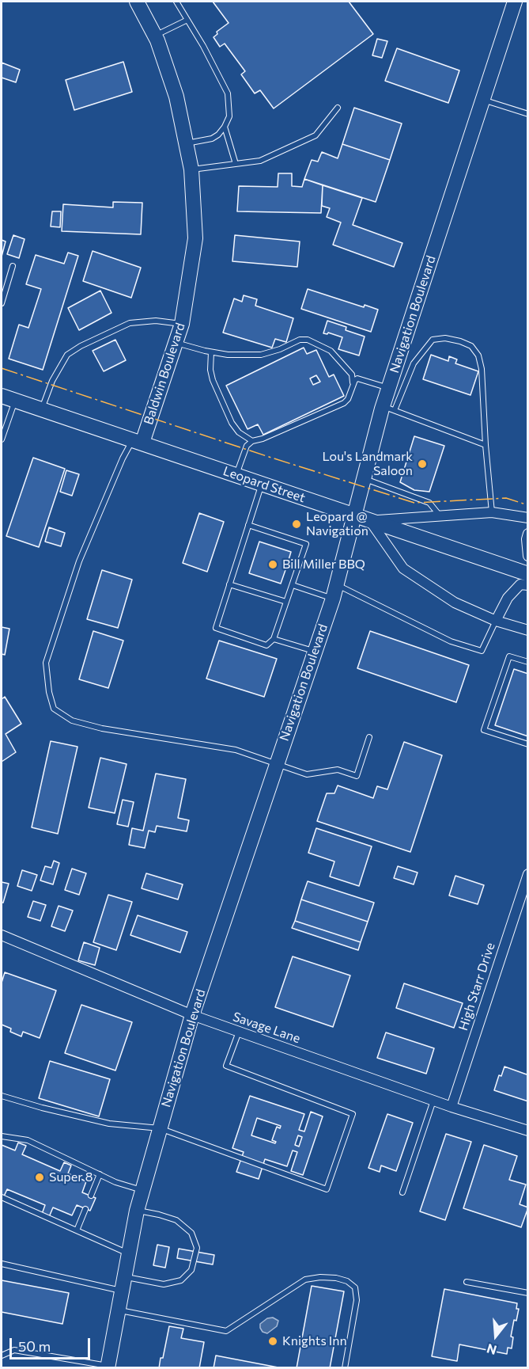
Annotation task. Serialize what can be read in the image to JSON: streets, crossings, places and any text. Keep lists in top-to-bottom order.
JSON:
{
  "streets": {
    "main road": ["Navigation Boulevard", "Baldwin Boulevard", "Leopard Street"],
    "street": ["High Starr Drive", "Savage Lane"]
  },
  "crossings": [
    ["Navigation Boulevard", "Leopard Street"],
    ["Navigation Boulevard", "Savage Lane"],
    ["Baldwin Boulevard", "Leopard Street"],
    ["High Starr Drive", "Savage Lane"]
  ],
  "places": [
    "Lou's Landmark Saloon",
    "Leopard @ Navigation",
    "Bill Miller BBQ",
    "Super 8",
    "Knights Inn"
  ],
  "scale_bar": "50 m",
  "north": "bottom"
}
